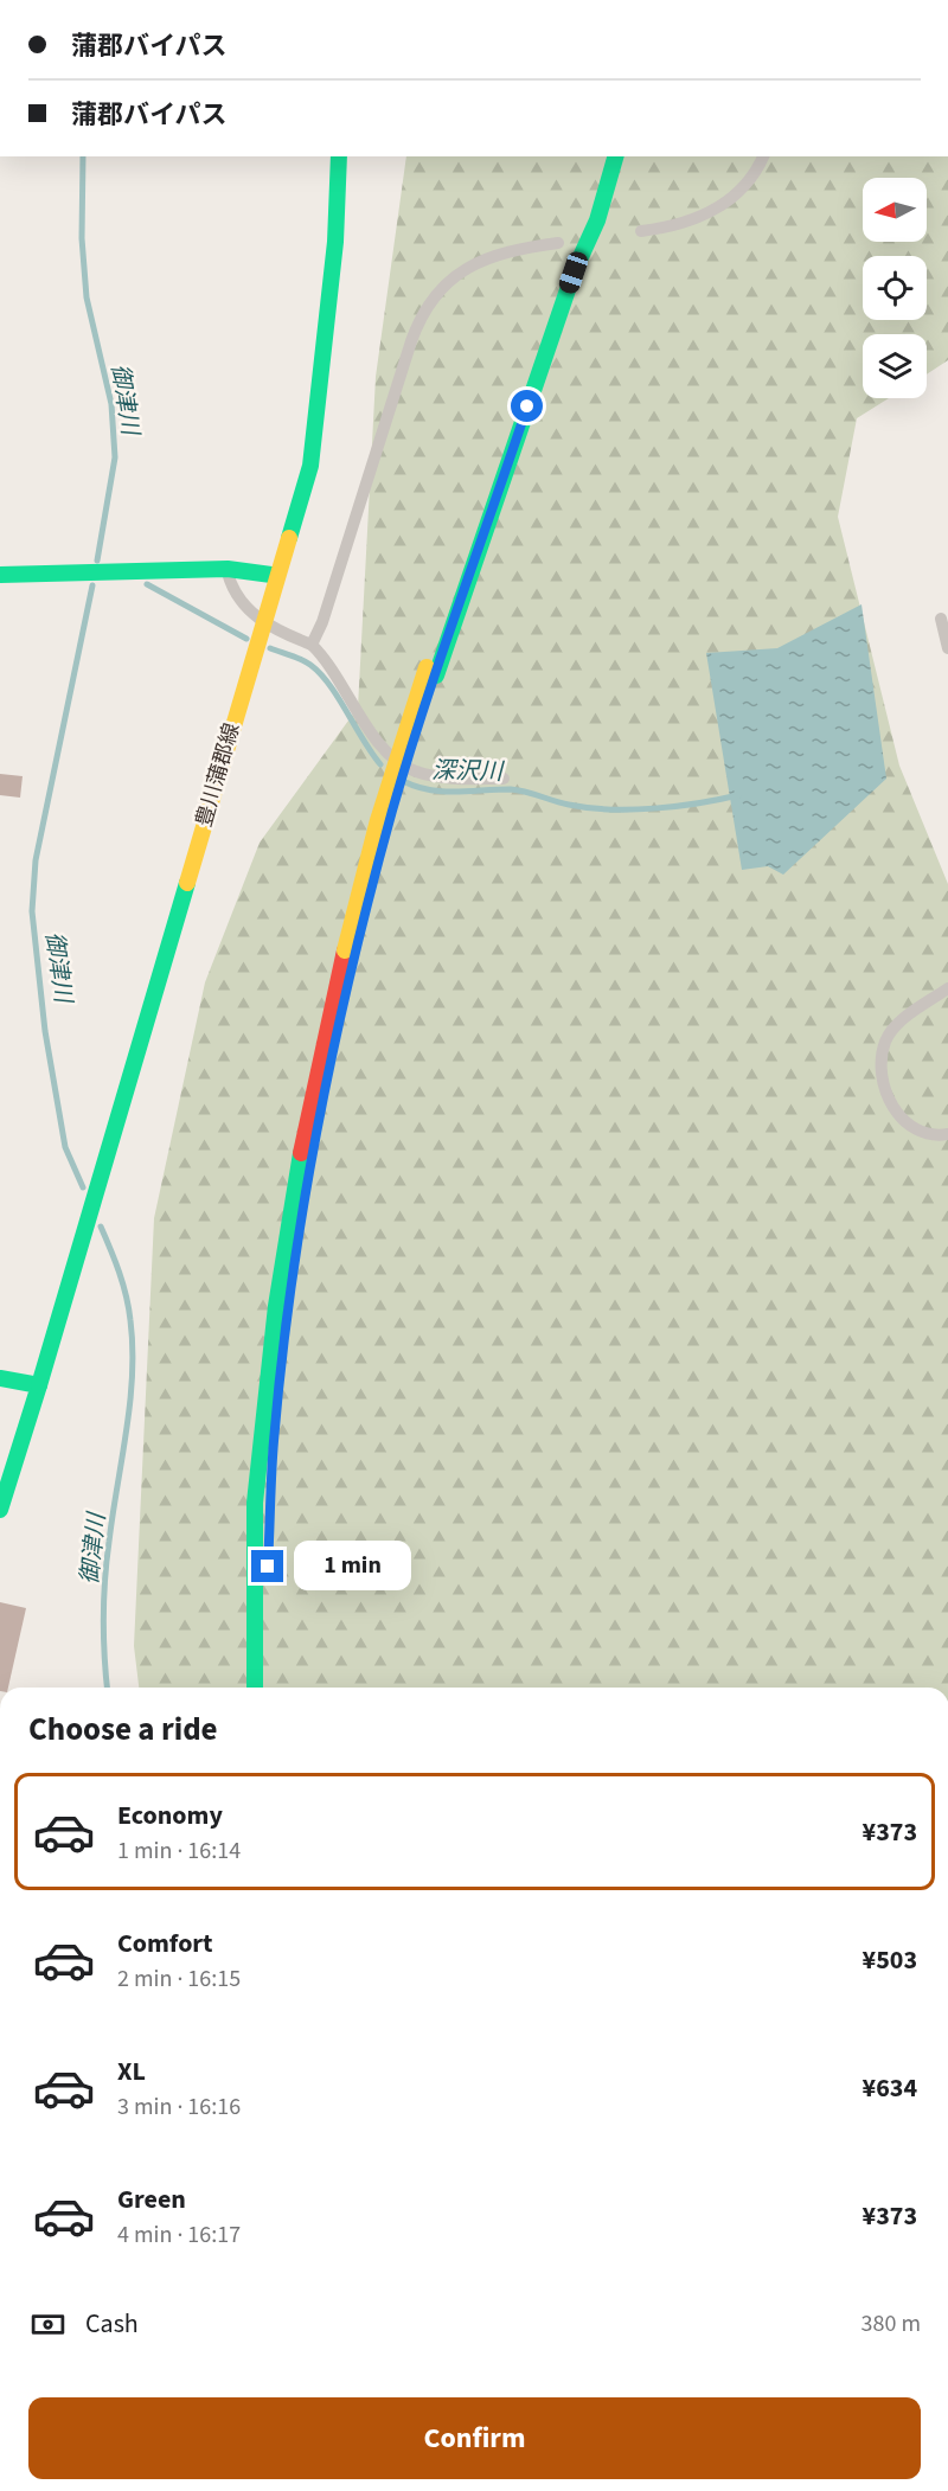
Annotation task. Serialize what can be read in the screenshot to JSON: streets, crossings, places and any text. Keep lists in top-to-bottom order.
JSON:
{
  "streets": {
    "main road": ["豊川蒲郡線"]
  },
  "water": ["御津川", "深沢川"],
  "north": "left",
  "page": {
    "banner": ["蒲郡バイパス", "蒲郡バイパス"],
    "bubble": "1 min",
    "heading": "Choose a ride",
    "list": [
      {
        "name": "Economy",
        "note": "1 min · 16:14",
        "value": "¥373"
      },
      {
        "name": "Comfort",
        "note": "2 min · 16:15",
        "value": "¥503"
      },
      {
        "name": "XL",
        "note": "3 min · 16:16",
        "value": "¥634"
      },
      {
        "name": "Green",
        "note": "4 min · 16:17",
        "value": "¥373"
      }
    ],
    "pay": ["Cash", "380 m"],
    "buttons": "Confirm"
  }
}
